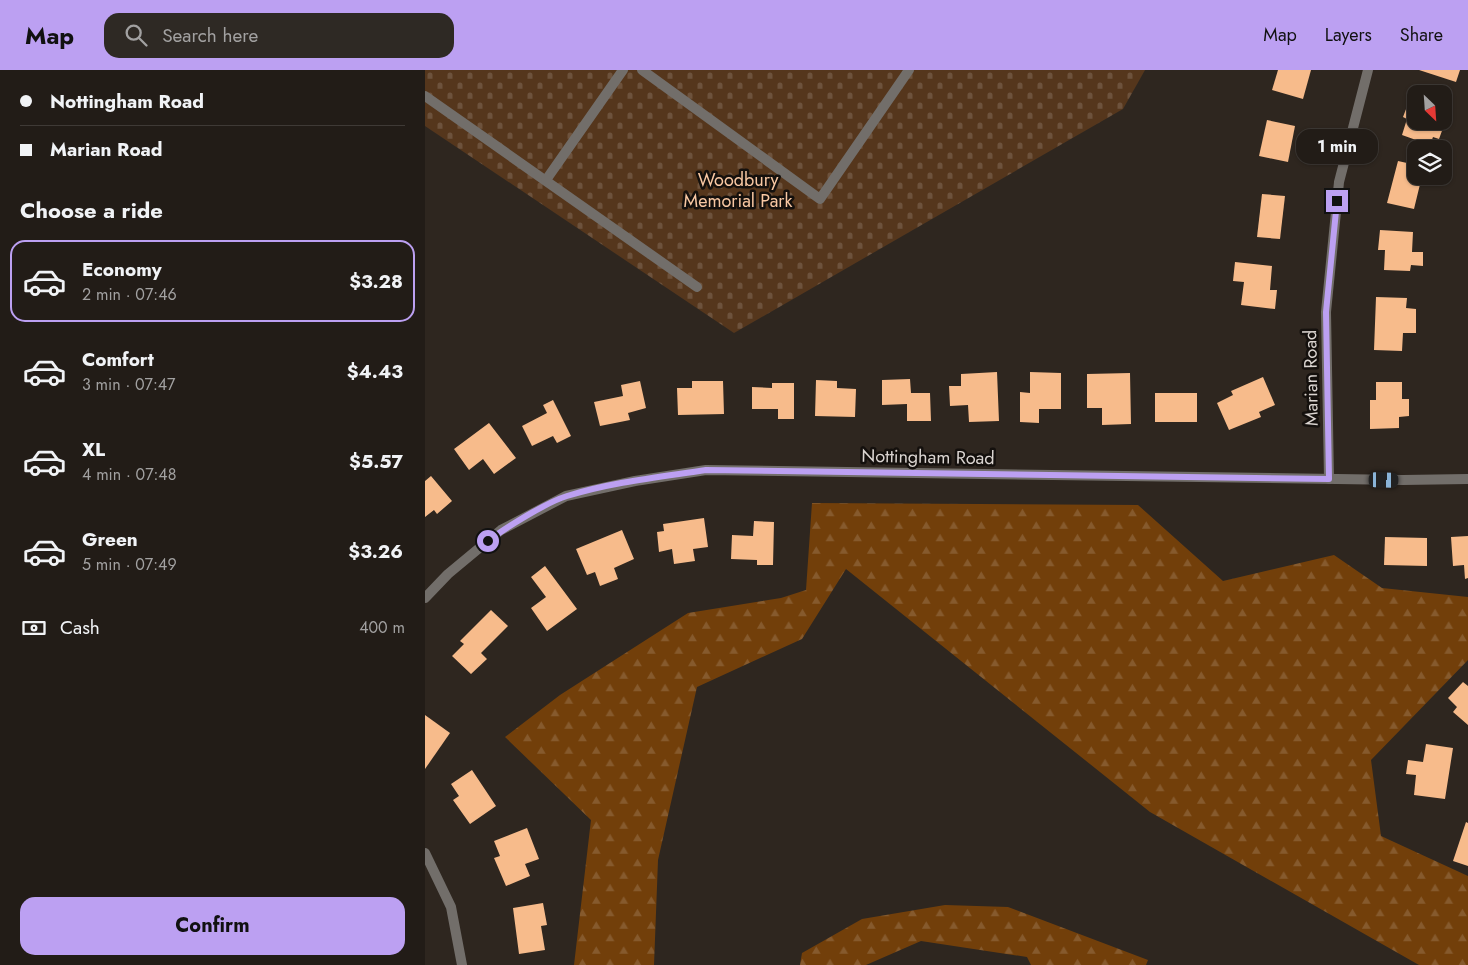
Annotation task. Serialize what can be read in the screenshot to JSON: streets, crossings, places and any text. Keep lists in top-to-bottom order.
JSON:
{
  "streets": {
    "street": ["Marian Road", "Nottingham Road"]
  },
  "crossings": [
    ["Marian Road", "Nottingham Road"]
  ],
  "parks": ["Woodbury Memorial Park"],
  "north": "bottom right",
  "page": {
    "header": "Map",
    "search": "Search here",
    "nav": ["Map", "Layers", "Share"],
    "banner": ["Nottingham Road", "Marian Road"],
    "bubble": "1 min",
    "heading": "Choose a ride",
    "list": [
      {
        "name": "Economy",
        "note": "2 min · 07:46",
        "value": "$3.28"
      },
      {
        "name": "Comfort",
        "note": "3 min · 07:47",
        "value": "$4.43"
      },
      {
        "name": "XL",
        "note": "4 min · 07:48",
        "value": "$5.57"
      },
      {
        "name": "Green",
        "note": "5 min · 07:49",
        "value": "$3.26"
      }
    ],
    "pay": ["Cash", "400 m"],
    "buttons": "Confirm"
  }
}
